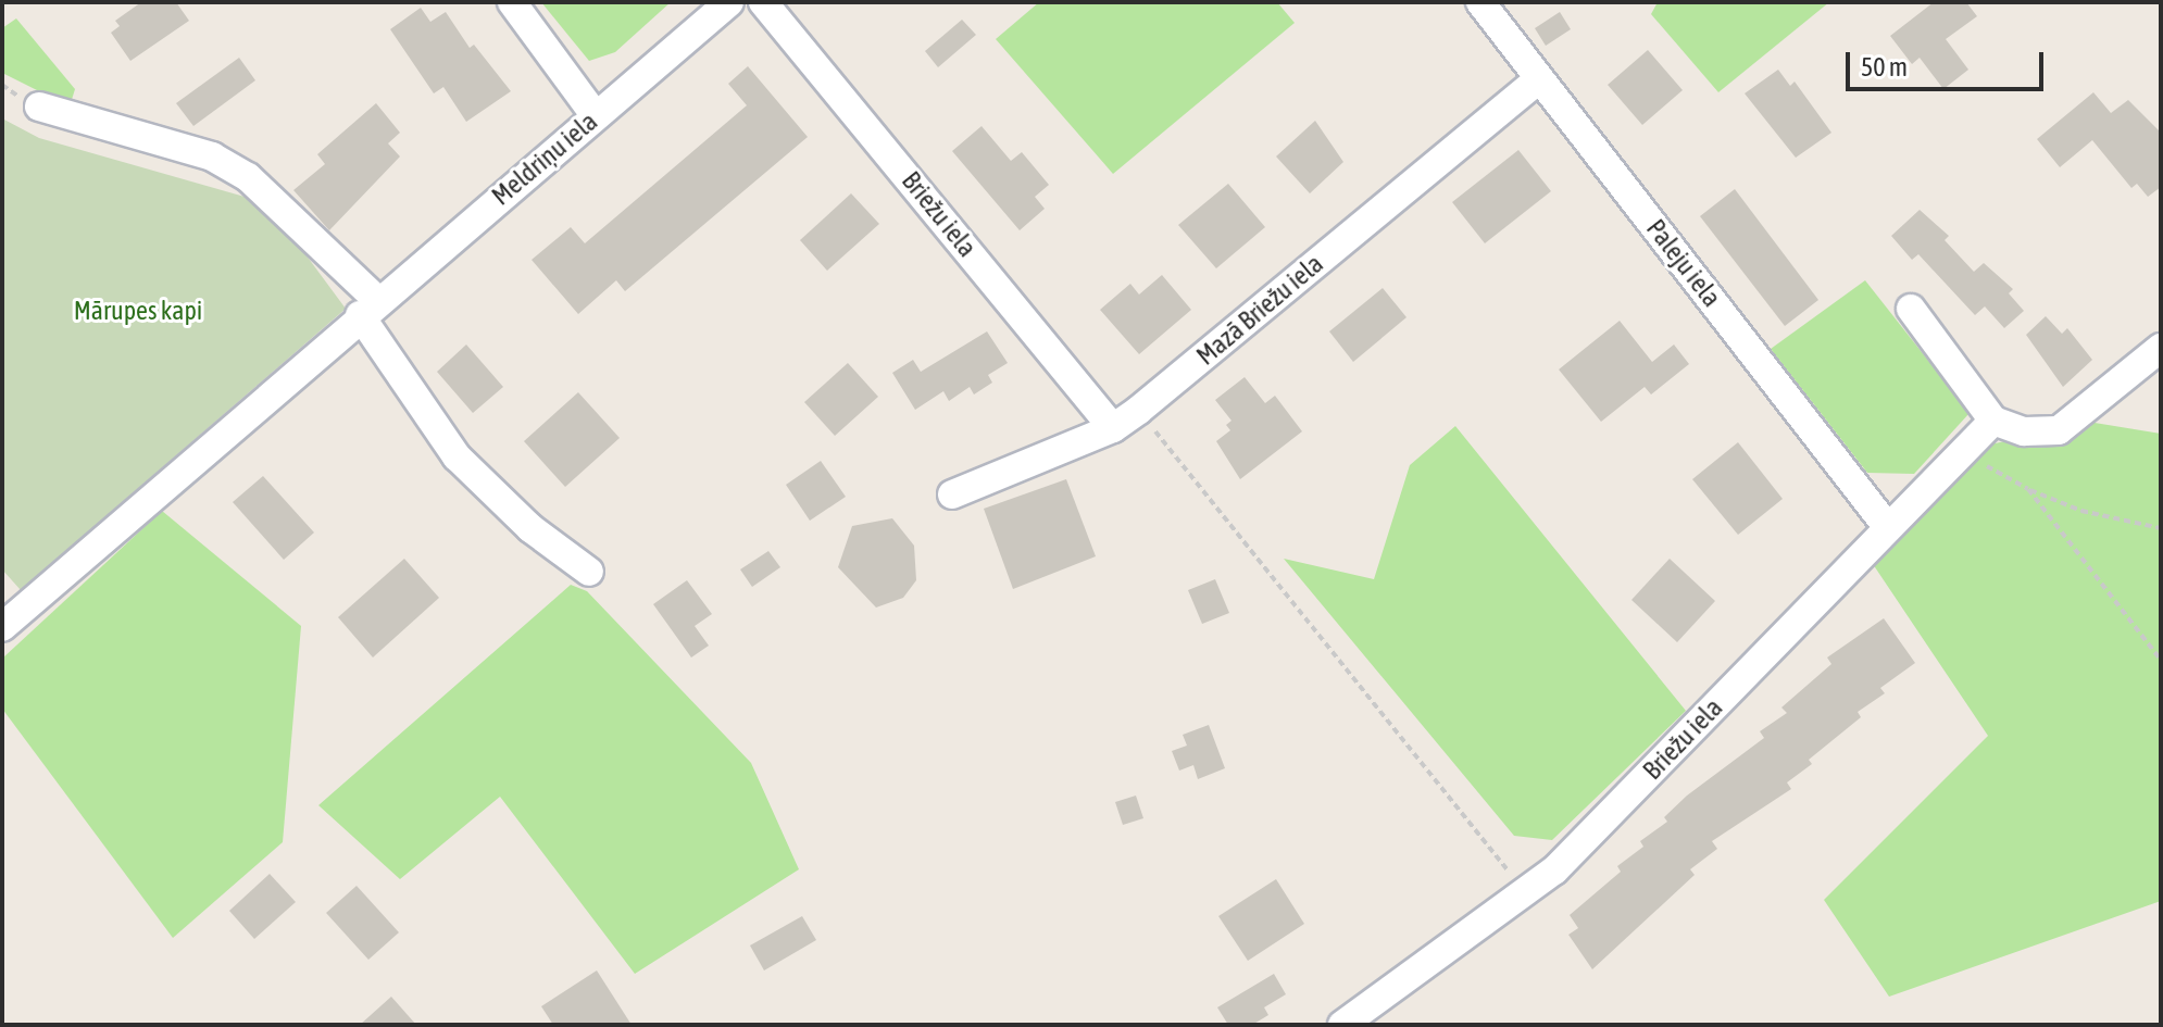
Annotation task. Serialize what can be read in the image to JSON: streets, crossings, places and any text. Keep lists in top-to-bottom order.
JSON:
{
  "streets": {
    "street": [
      "Meldriņu iela",
      "Briežu iela",
      "Paleju iela",
      "Mazā Briežu iela"
    ]
  },
  "crossings": [
    ["Briežu iela", "Paleju iela"],
    ["Briežu iela", "Mazā Briežu iela"],
    ["Paleju iela", "Mazā Briežu iela"]
  ],
  "parks": ["Mārupes kapi"],
  "scale_bar": "50 m"
}
